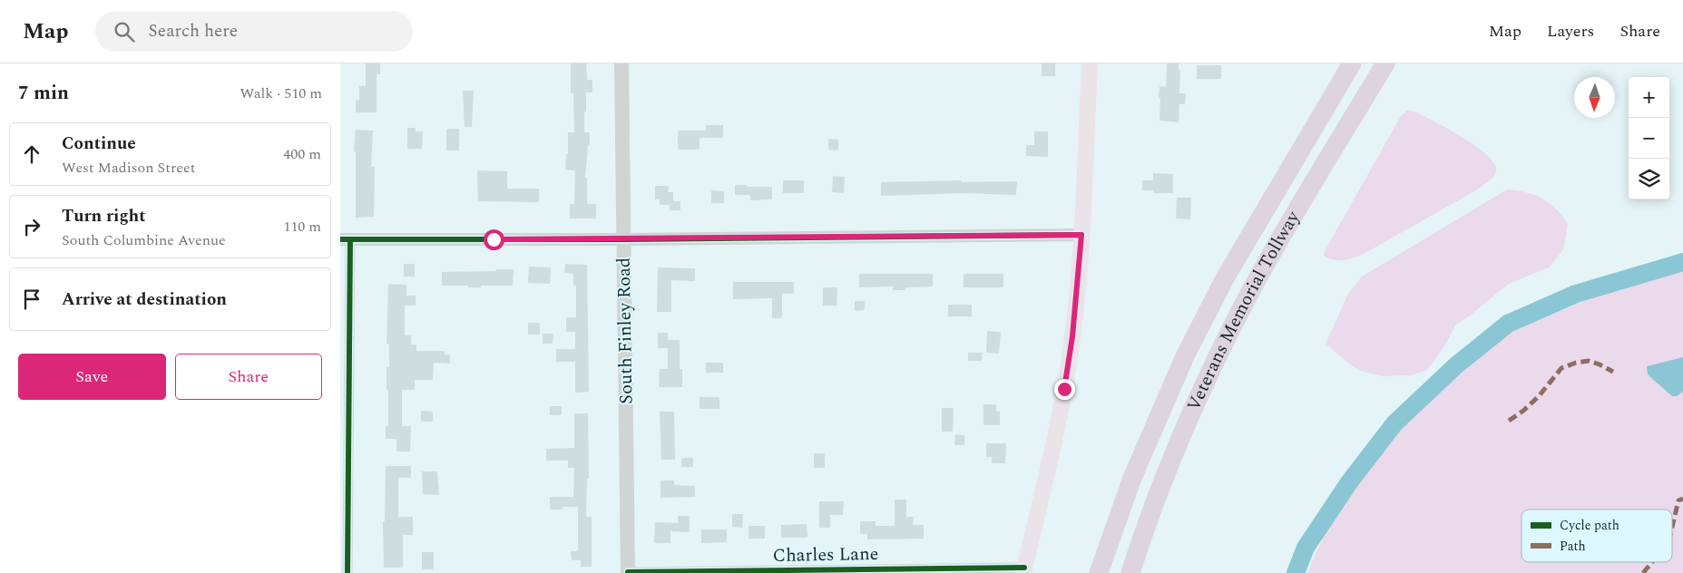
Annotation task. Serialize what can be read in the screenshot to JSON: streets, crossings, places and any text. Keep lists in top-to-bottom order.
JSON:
{
  "streets": {
    "highway": ["Veterans Memorial Tollway"],
    "main road": ["South Finley Road"],
    "street": ["Charles Lane"]
  },
  "crossings": [
    ["South Finley Road", "Charles Lane"]
  ],
  "legend": ["Cycle path", "Path"],
  "north": "bottom",
  "page": {
    "header": "Map",
    "search": "Search here",
    "nav": ["Map", "Layers", "Share"],
    "heading": ["7 min", "Walk · 510 m"],
    "map_buttons": ["+", "−"],
    "list": [
      ["Continue", "West Madison Street", "400 m"],
      ["Turn right", "South Columbine Avenue", "110 m"],
      "Arrive at destination"
    ],
    "buttons": ["Save", "Share"]
  }
}
